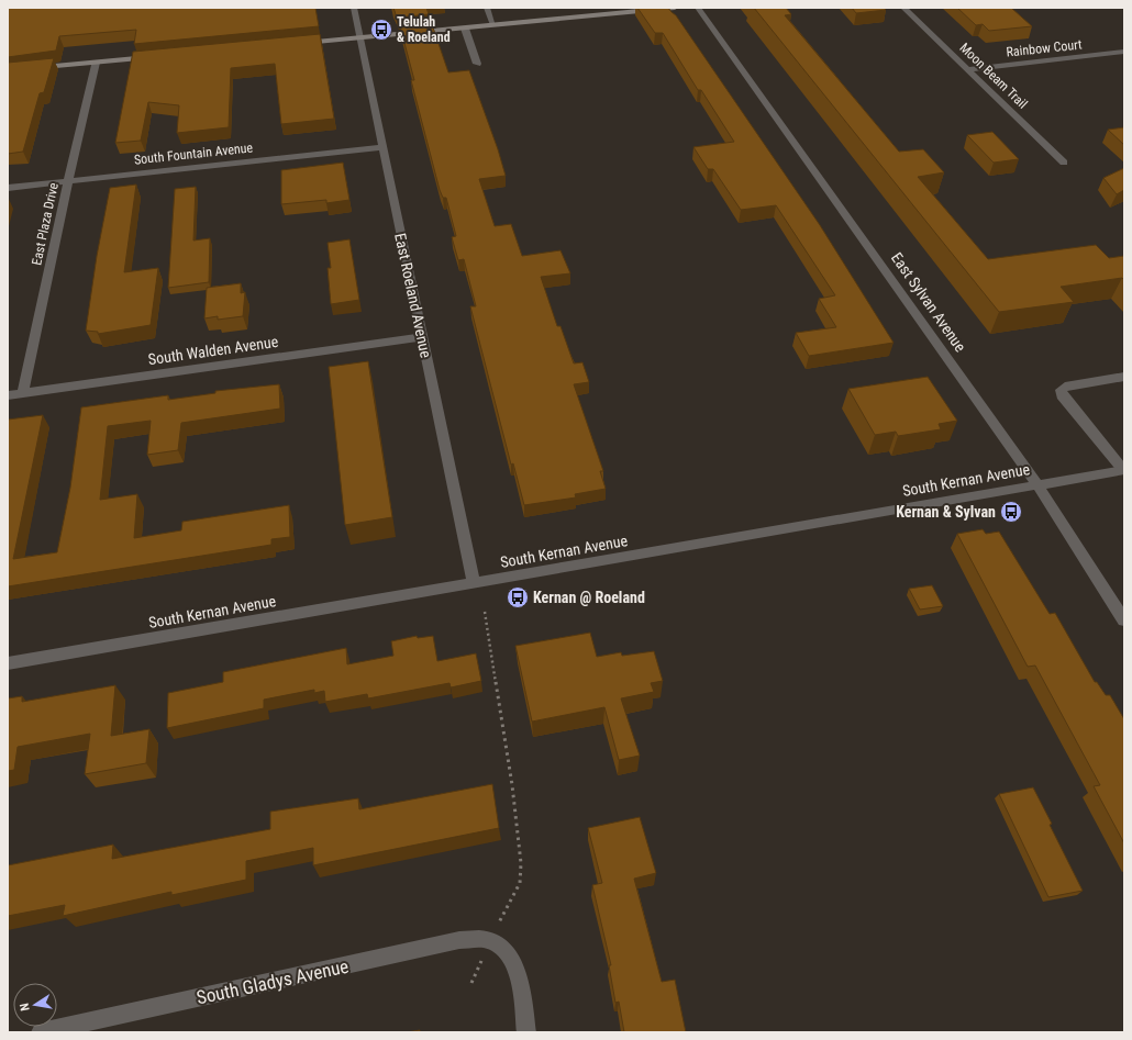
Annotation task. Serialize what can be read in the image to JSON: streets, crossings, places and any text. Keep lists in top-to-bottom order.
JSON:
{
  "streets": {
    "street": [
      "Rainbow Court",
      "Moon Beam Trail",
      "South Fountain Avenue",
      "East Plaza Drive",
      "East Roeland Avenue",
      "East Sylvan Avenue",
      "South Walden Avenue",
      "South Kernan Avenue",
      "South Gladys Avenue"
    ]
  },
  "crossings": [
    ["Rainbow Court", "Moon Beam Trail"],
    ["South Fountain Avenue", "East Plaza Drive"],
    ["South Fountain Avenue", "East Roeland Avenue"],
    ["East Plaza Drive", "South Walden Avenue"],
    ["East Roeland Avenue", "South Walden Avenue"],
    ["East Roeland Avenue", "South Kernan Avenue"],
    ["East Sylvan Avenue", "South Kernan Avenue"]
  ],
  "places": {
    "bus stop": ["Telulah & Roeland", "Kernan & Sylvan", "Kernan @ Roeland"]
  },
  "north": "left"
}
